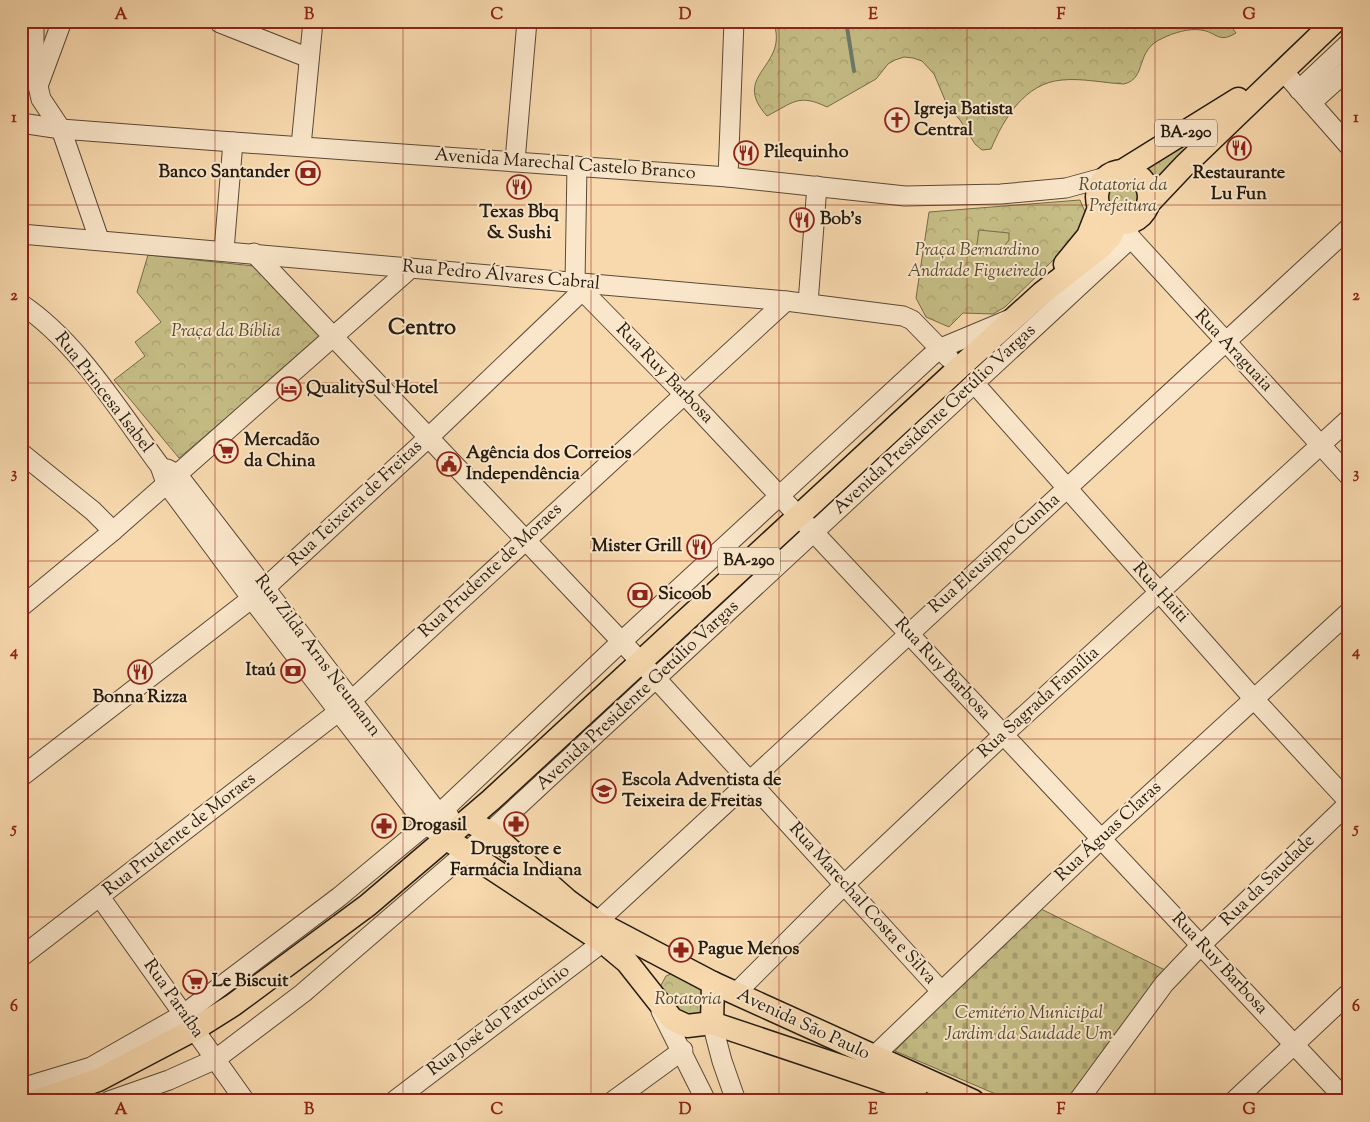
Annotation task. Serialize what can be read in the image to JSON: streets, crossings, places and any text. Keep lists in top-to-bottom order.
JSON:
{
  "streets": {
    "main road": ["BA-290", "Avenida Presidente Getúlio Vargas", "Avenida São Paulo"],
    "street": [
      "Avenida Marechal Castelo Branco",
      "Rua Pedro Álvares Cabral",
      "Rua Araguaia",
      "Rua Ruy Barbosa",
      "Rua Princesa Isabel",
      "Rua Teixeira de Freitas",
      "Rua Eleusippo Cunha",
      "Rua Prudente de Moraes",
      "Rua Haiti",
      "Rua Zilda Arns Neumann",
      "Rua Sagrada Família",
      "Rua Águas Claras",
      "Rua da Saudade",
      "Rua Marechal Costa e Silva",
      "Rua Paraíba",
      "Rua José do Patrocínio"
    ]
  },
  "crossings": [
    ["BA-290", "Avenida Marechal Castelo Branco"],
    ["BA-290", "Rua Araguaia"],
    ["BA-290", "Avenida Presidente Getúlio Vargas"],
    ["Avenida Marechal Castelo Branco", "Rua Araguaia"],
    ["Avenida Marechal Castelo Branco", "Avenida Presidente Getúlio Vargas"],
    ["Rua Pedro Álvares Cabral", "Rua Ruy Barbosa"],
    ["Rua Pedro Álvares Cabral", "Avenida Presidente Getúlio Vargas"],
    ["Rua Pedro Álvares Cabral", "Rua Teixeira de Freitas"],
    ["Rua Pedro Álvares Cabral", "Rua Prudente de Moraes"],
    ["Rua Pedro Álvares Cabral", "Rua Haiti"],
    ["Rua Araguaia", "Avenida Presidente Getúlio Vargas"],
    ["Rua Araguaia", "Rua Eleusippo Cunha"],
    ["Rua Araguaia", "Rua Sagrada Família"],
    ["Rua Ruy Barbosa", "Avenida Presidente Getúlio Vargas"],
    ["Rua Ruy Barbosa", "Rua Teixeira de Freitas"],
    ["Rua Ruy Barbosa", "Rua Eleusippo Cunha"],
    ["Rua Ruy Barbosa", "Rua Prudente de Moraes"],
    ["Rua Ruy Barbosa", "Rua Sagrada Família"],
    ["Rua Ruy Barbosa", "Rua Águas Claras"],
    ["Rua Ruy Barbosa", "Rua da Saudade"],
    ["Rua Princesa Isabel", "Rua Zilda Arns Neumann"],
    ["Avenida Presidente Getúlio Vargas", "Rua Haiti"],
    ["Avenida Presidente Getúlio Vargas", "Rua Zilda Arns Neumann"],
    ["Avenida Presidente Getúlio Vargas", "Rua Marechal Costa e Silva"],
    ["Avenida Presidente Getúlio Vargas", "Rua Paraíba"],
    ["Avenida Presidente Getúlio Vargas", "Avenida São Paulo"],
    ["Rua Teixeira de Freitas", "Rua Zilda Arns Neumann"],
    ["Rua Eleusippo Cunha", "Rua Haiti"],
    ["Rua Eleusippo Cunha", "Rua Marechal Costa e Silva"],
    ["Rua Eleusippo Cunha", "Rua José do Patrocínio"],
    ["Rua Eleusippo Cunha", "Avenida São Paulo"],
    ["Rua Prudente de Moraes", "Rua Zilda Arns Neumann"],
    ["Rua Prudente de Moraes", "Rua Paraíba"],
    ["Rua Haiti", "Rua Sagrada Família"],
    ["Rua Haiti", "Rua Águas Claras"],
    ["Rua Haiti", "Rua da Saudade"],
    ["Rua Zilda Arns Neumann", "Avenida São Paulo"],
    ["Rua Sagrada Família", "Rua Marechal Costa e Silva"],
    ["Rua Sagrada Família", "Avenida São Paulo"],
    ["Rua Águas Claras", "Rua Marechal Costa e Silva"],
    ["Rua Águas Claras", "Avenida São Paulo"],
    ["Rua José do Patrocínio", "Avenida São Paulo"]
  ],
  "districts": ["Centro"],
  "parks": [
    "Rotatoria da Prefeitura",
    "Praça Bernardino Andrade Figueiredo",
    "Praça da Bíblia",
    "Rotatoria",
    "Cemitério Municipal Jardim da Saudade Um"
  ],
  "places": {
    "church": ["Igreja Batista Central"],
    "restaurant": [
      "Restaurante Lu Fun",
      "Pilequinho",
      "Texas Bbq & Sushi",
      "Bob's",
      "Mister Grill",
      "Bonna Rizza"
    ],
    "bank": ["Banco Santander", "Sicoob", "Itaú"],
    "hotel": ["QualitySul Hotel"],
    "supermarket": ["Mercadão da China", "Le Biscuit"],
    "public building": ["Agência dos Correios Independência"],
    "school or university": ["Escola Adventista de Teixeira de Freitas"],
    "pharmacy": ["Drugstore e Farmácia Indiana", "Drogasil", "Pague Menos"]
  },
  "grid": {
    "columns": [
      "A",
      "B",
      "C",
      "D",
      "E",
      "F",
      "G"
    ],
    "rows": [
      "1",
      "2",
      "3",
      "4",
      "5",
      "6"
    ]
  }
}
